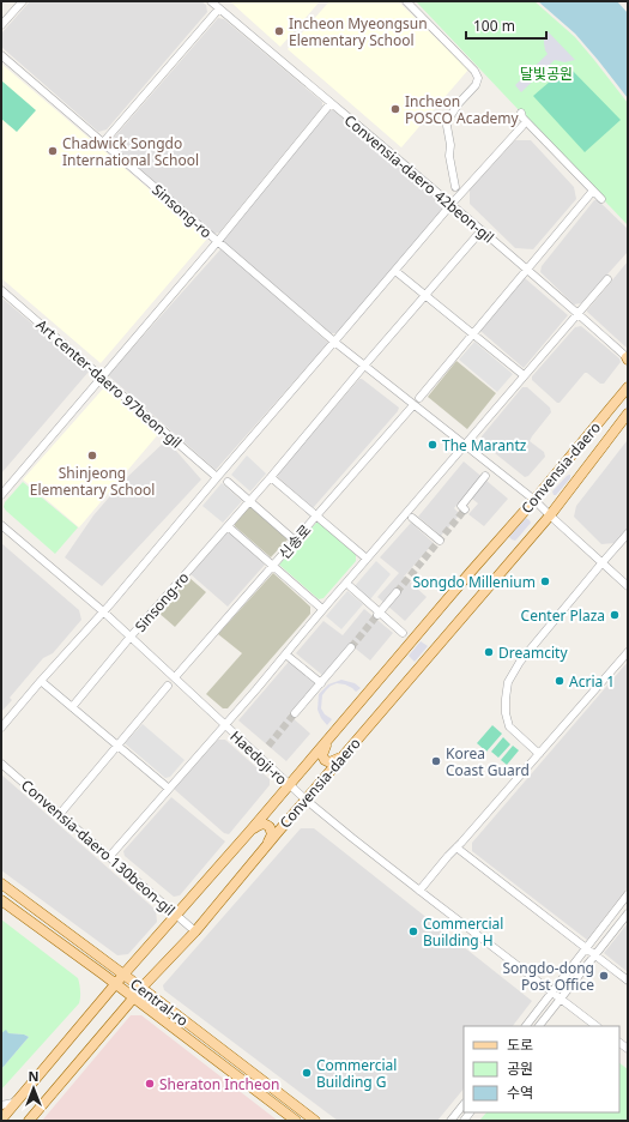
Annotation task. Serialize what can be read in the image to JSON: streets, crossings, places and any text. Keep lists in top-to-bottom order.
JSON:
{
  "streets": {
    "main road": ["Convensia-daero", "Central-ro"],
    "street": [
      "Convensia-daero 42beon-gil",
      "Sinsong-ro",
      "Art center-daero 97beon-gil",
      "신송로",
      "Haedoji-ro",
      "Convensia-daero 130beon-gil"
    ]
  },
  "crossings": [
    ["Sinsong-ro", "Convensia-daero"],
    ["Sinsong-ro", "신송로"],
    ["Sinsong-ro", "Haedoji-ro"],
    ["Convensia-daero", "Haedoji-ro"],
    ["Convensia-daero", "Convensia-daero 130beon-gil"],
    ["Convensia-daero", "Central-ro"],
    ["신송로", "Haedoji-ro"]
  ],
  "parks": ["달빛공원"],
  "places": [
    "Incheon Myeongsun Elementary School",
    "Incheon POSCO Academy",
    "Chadwick Songdo International School",
    "The Marantz",
    "Shinjeong Elementary School",
    "Songdo Millenium",
    "Center Plaza",
    "Dreamcity",
    "Acria 1",
    "Korea Coast Guard",
    "Commercial Building H",
    "Songdo-dong Post Office",
    "Commercial Building G",
    "Sheraton Incheon"
  ],
  "legend": ["도로", "공원", "수역"],
  "scale_bar": "100 m",
  "north": "top"
}
